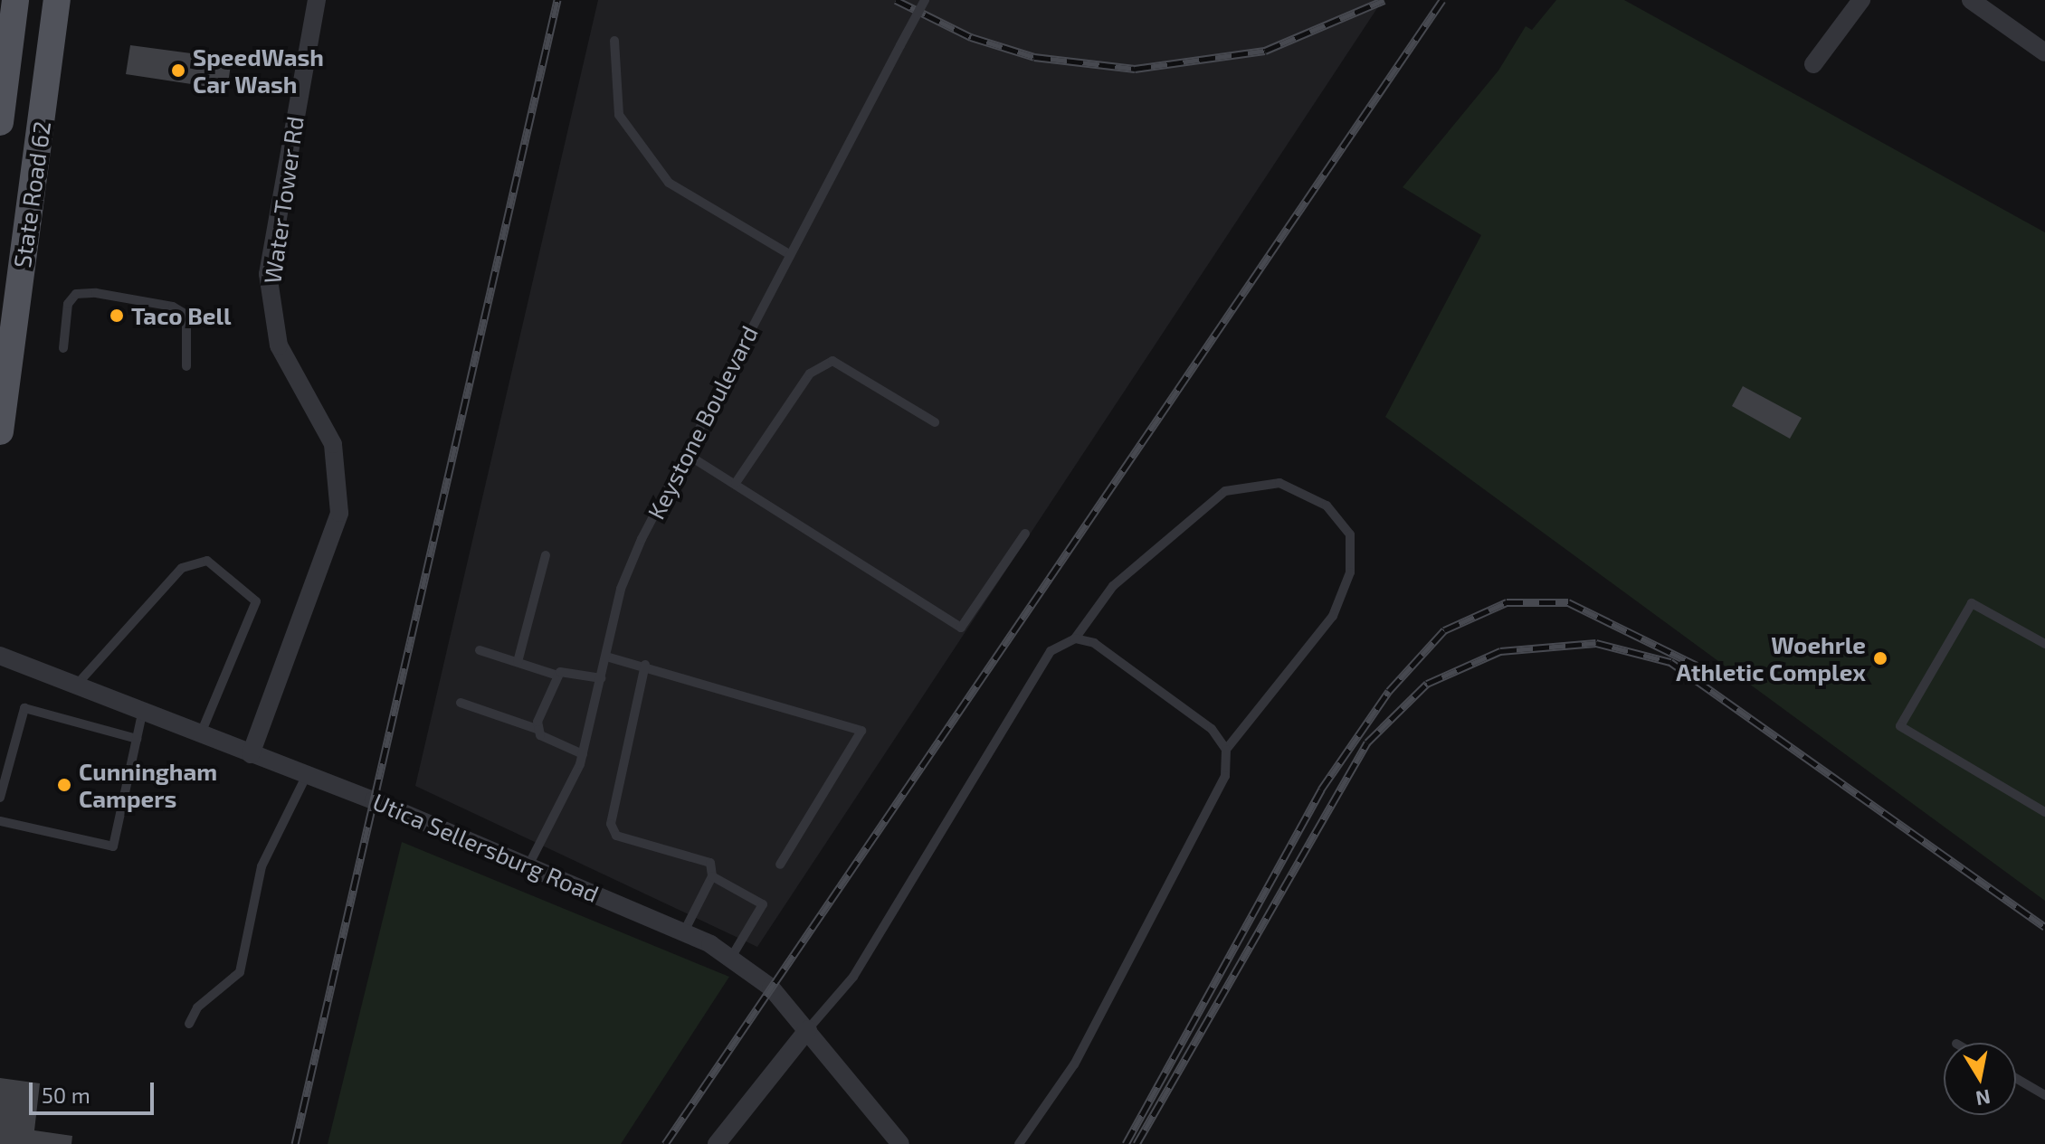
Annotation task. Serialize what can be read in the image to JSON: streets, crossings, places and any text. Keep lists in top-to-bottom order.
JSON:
{
  "streets": {
    "main road": ["State Road 62"],
    "street": ["Water Tower Rd", "Utica Sellersburg Road"],
    "lane": ["Keystone Boulevard"]
  },
  "crossings": [
    ["Water Tower Rd", "Utica Sellersburg Road"],
    ["Keystone Boulevard", "Utica Sellersburg Road"]
  ],
  "places": [
    "SpeedWash Car Wash",
    "Taco Bell",
    "Woehrle Athletic Complex",
    "Cunningham Campers"
  ],
  "scale_bar": "50 m",
  "north": "bottom"
}
